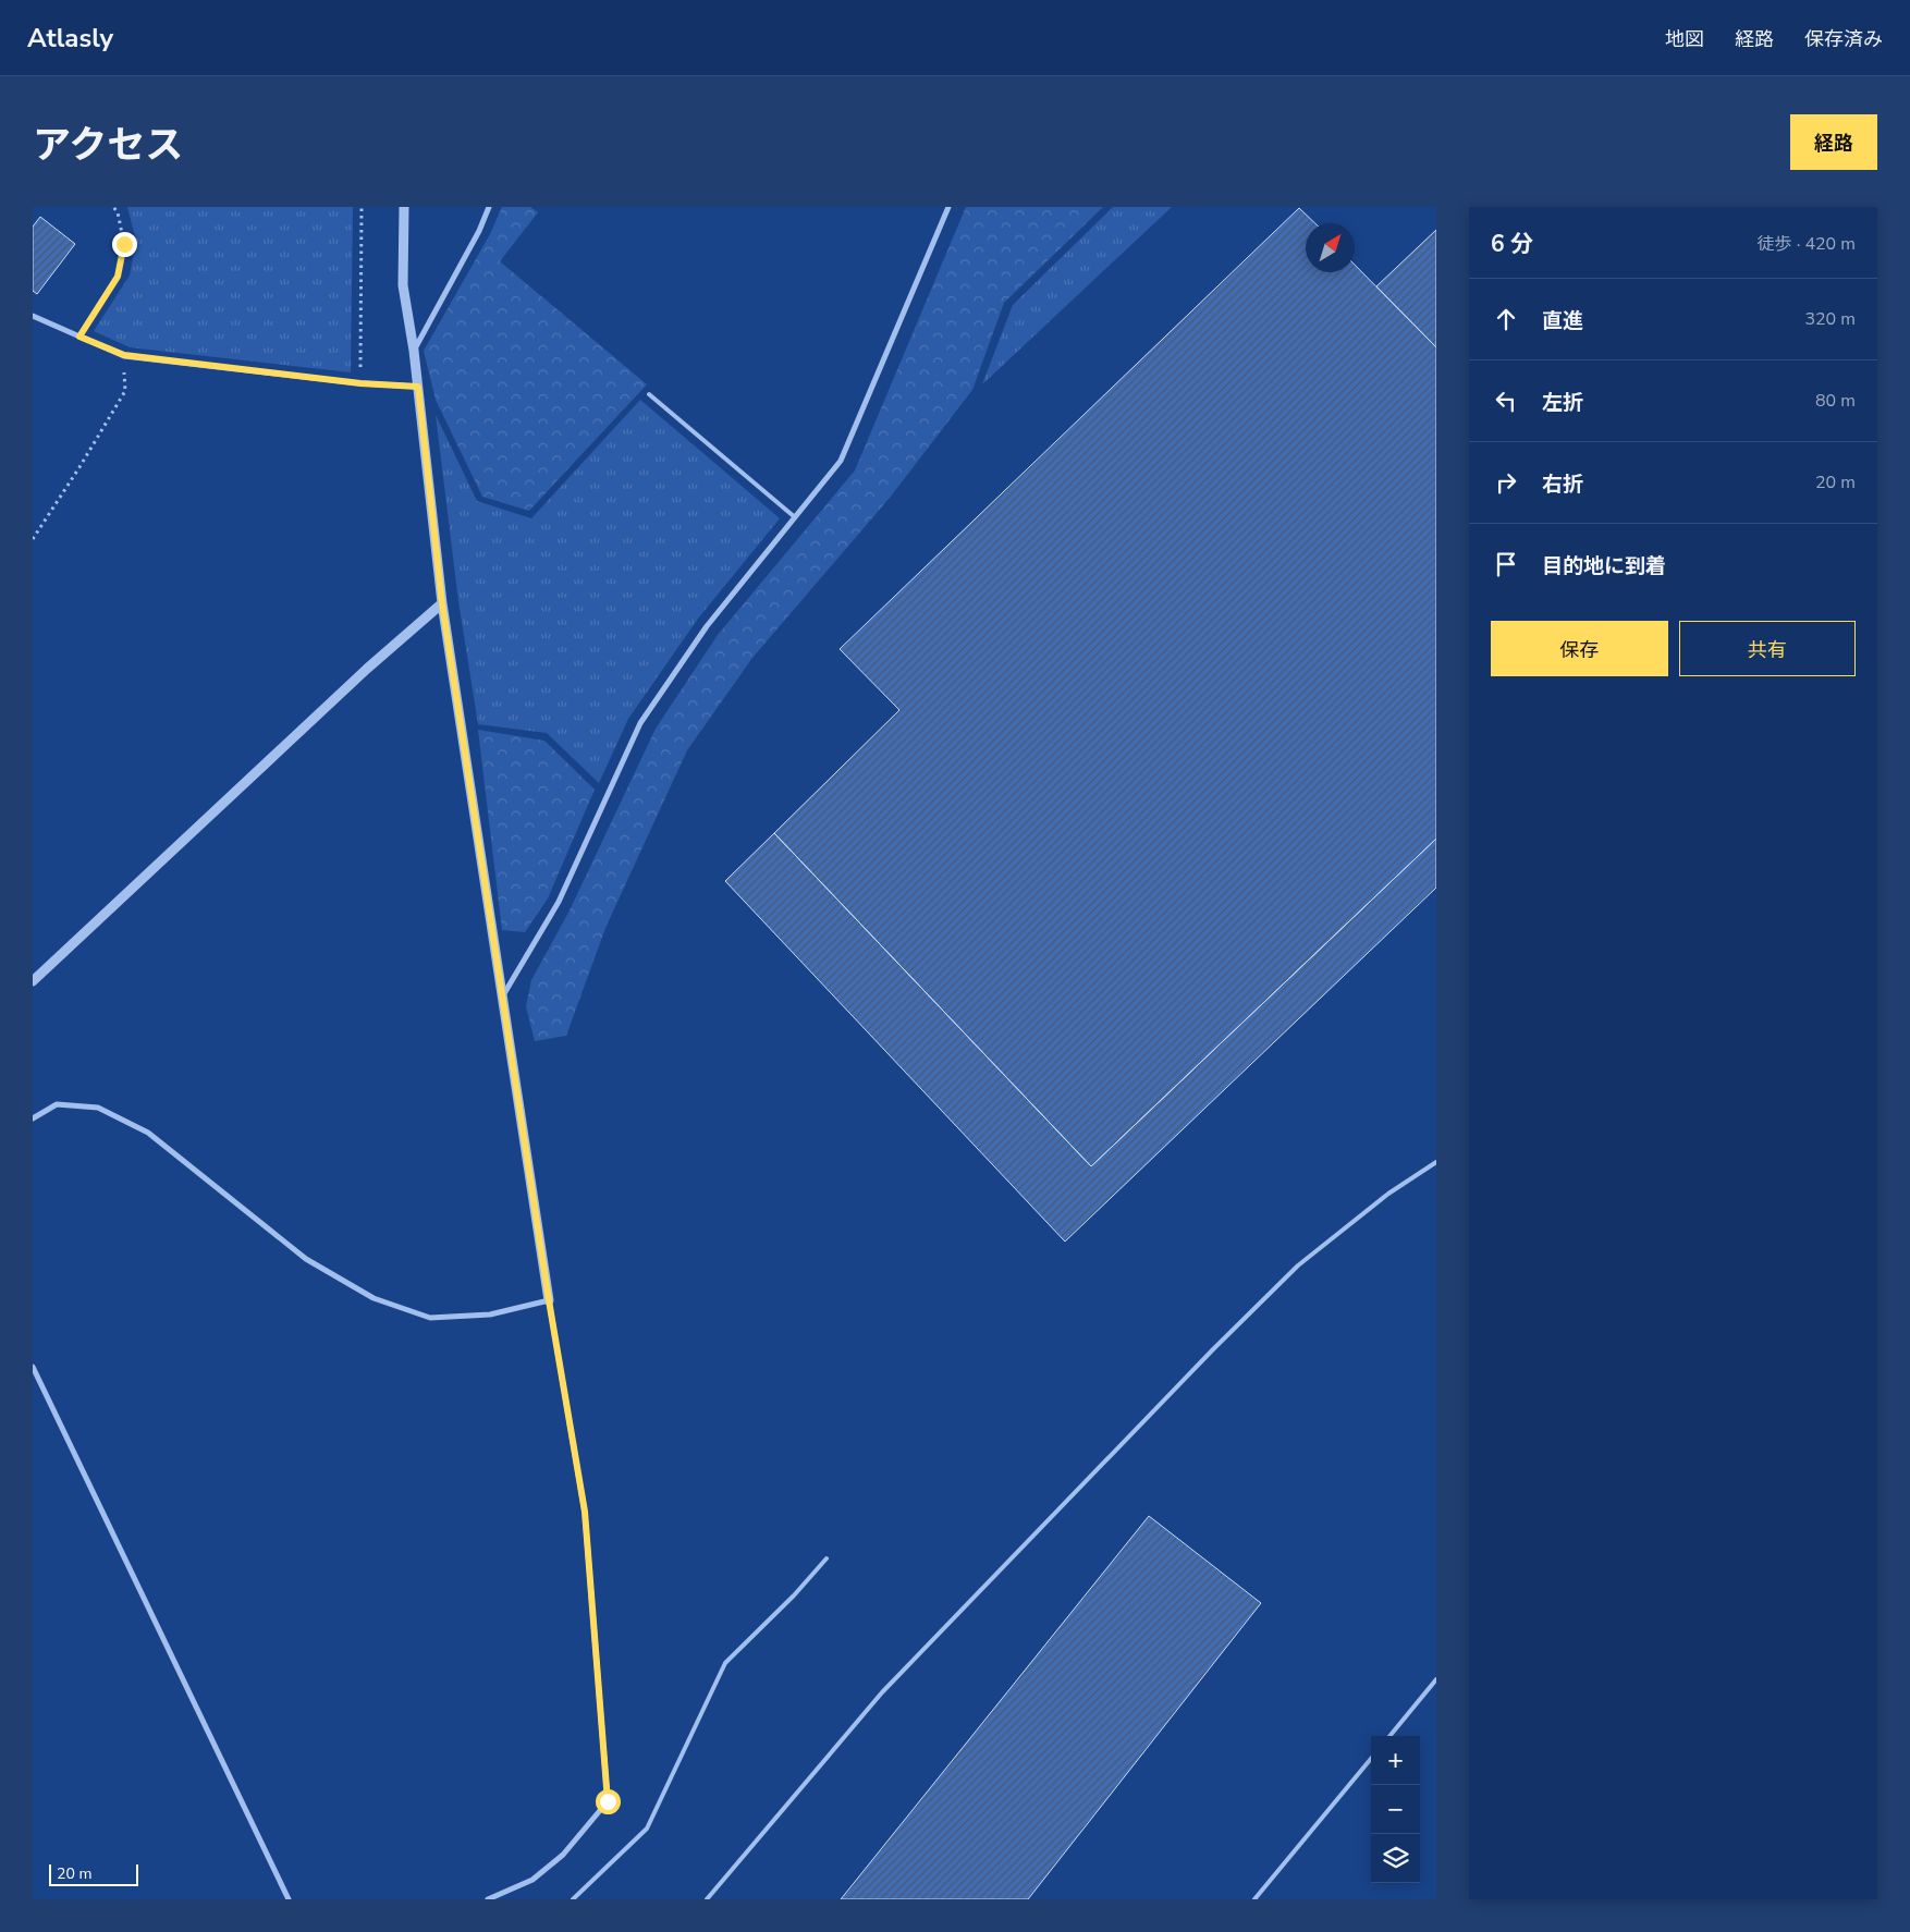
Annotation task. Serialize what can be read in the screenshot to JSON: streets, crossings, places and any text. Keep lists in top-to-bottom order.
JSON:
{
  "scale_bar": "20 m",
  "north": "top right",
  "page": {
    "header": "Atlasly",
    "nav": ["地図", "経路", "保存済み"],
    "title": "アクセス",
    "buttons": [
      "経路",
      ["保存", "共有"]
    ],
    "heading": ["6 分", "徒歩 · 420 m"],
    "list": [
      ["直進", "320 m"],
      ["左折", "80 m"],
      ["右折", "20 m"],
      "目的地に到着"
    ],
    "map_buttons": ["+", "−"],
    "scale": "20 m"
  }
}
